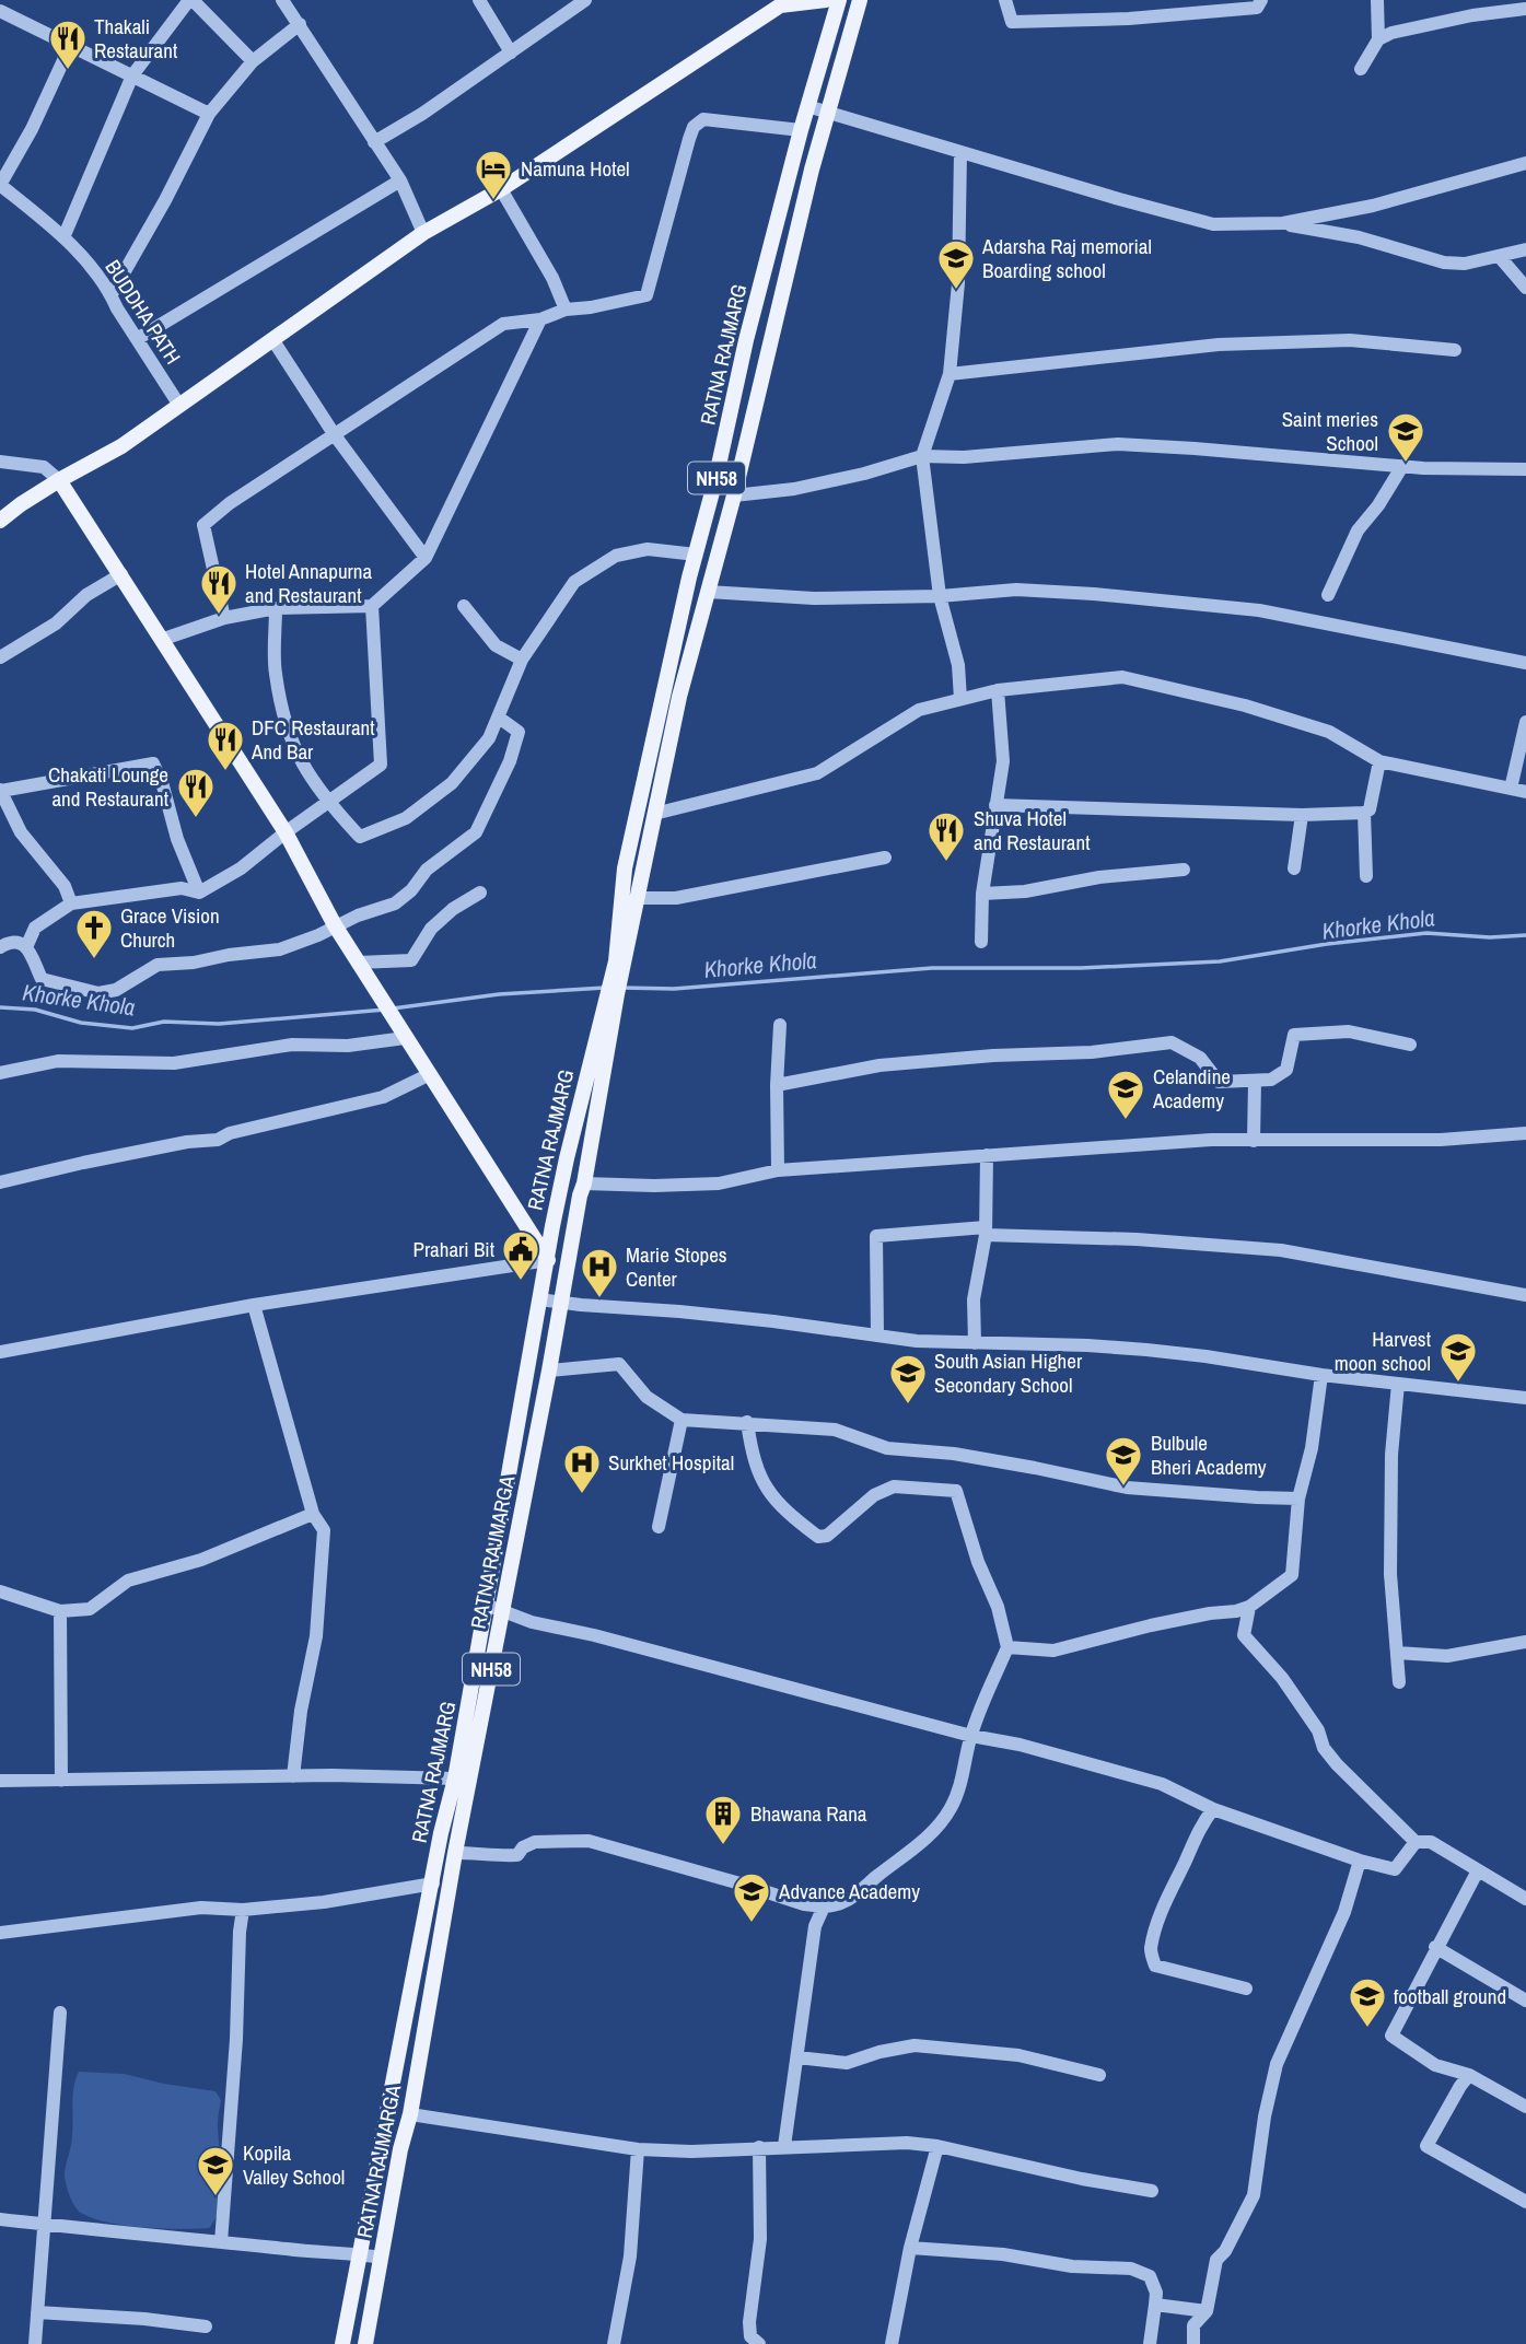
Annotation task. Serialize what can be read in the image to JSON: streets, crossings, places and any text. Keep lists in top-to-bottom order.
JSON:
{
  "streets": {
    "main road": ["RATNA RAJMARG", "NH58", "RATNA RAJMARGA"],
    "street": ["BUDDHA PATH"]
  },
  "crossings": [
    ["RATNA RAJMARG", "RATNA RAJMARGA"]
  ],
  "water": ["Khorke Khola"],
  "places": {
    "restaurant": [
      "Thakali Restaurant",
      "Hotel Annapurna and Restaurant",
      "DFC Restaurant And Bar",
      "Chakati Lounge and Restaurant",
      "Shuva Hotel and Restaurant"
    ],
    "hotel": ["Namuna Hotel"],
    "school or university": [
      "Adarsha Raj memorial Boarding school",
      "Saint meries School",
      "Celandine Academy",
      "Harvest moon school",
      "South Asian Higher Secondary School",
      "Bulbule Bheri Academy",
      "Advance Academy",
      "football ground",
      "Kopila Valley School"
    ],
    "church": ["Grace Vision Church"],
    "public building": ["Prahari Bit"],
    "hospital": ["Marie Stopes Center", "Surkhet Hospital"],
    "building": ["Bhawana Rana"]
  }
}
